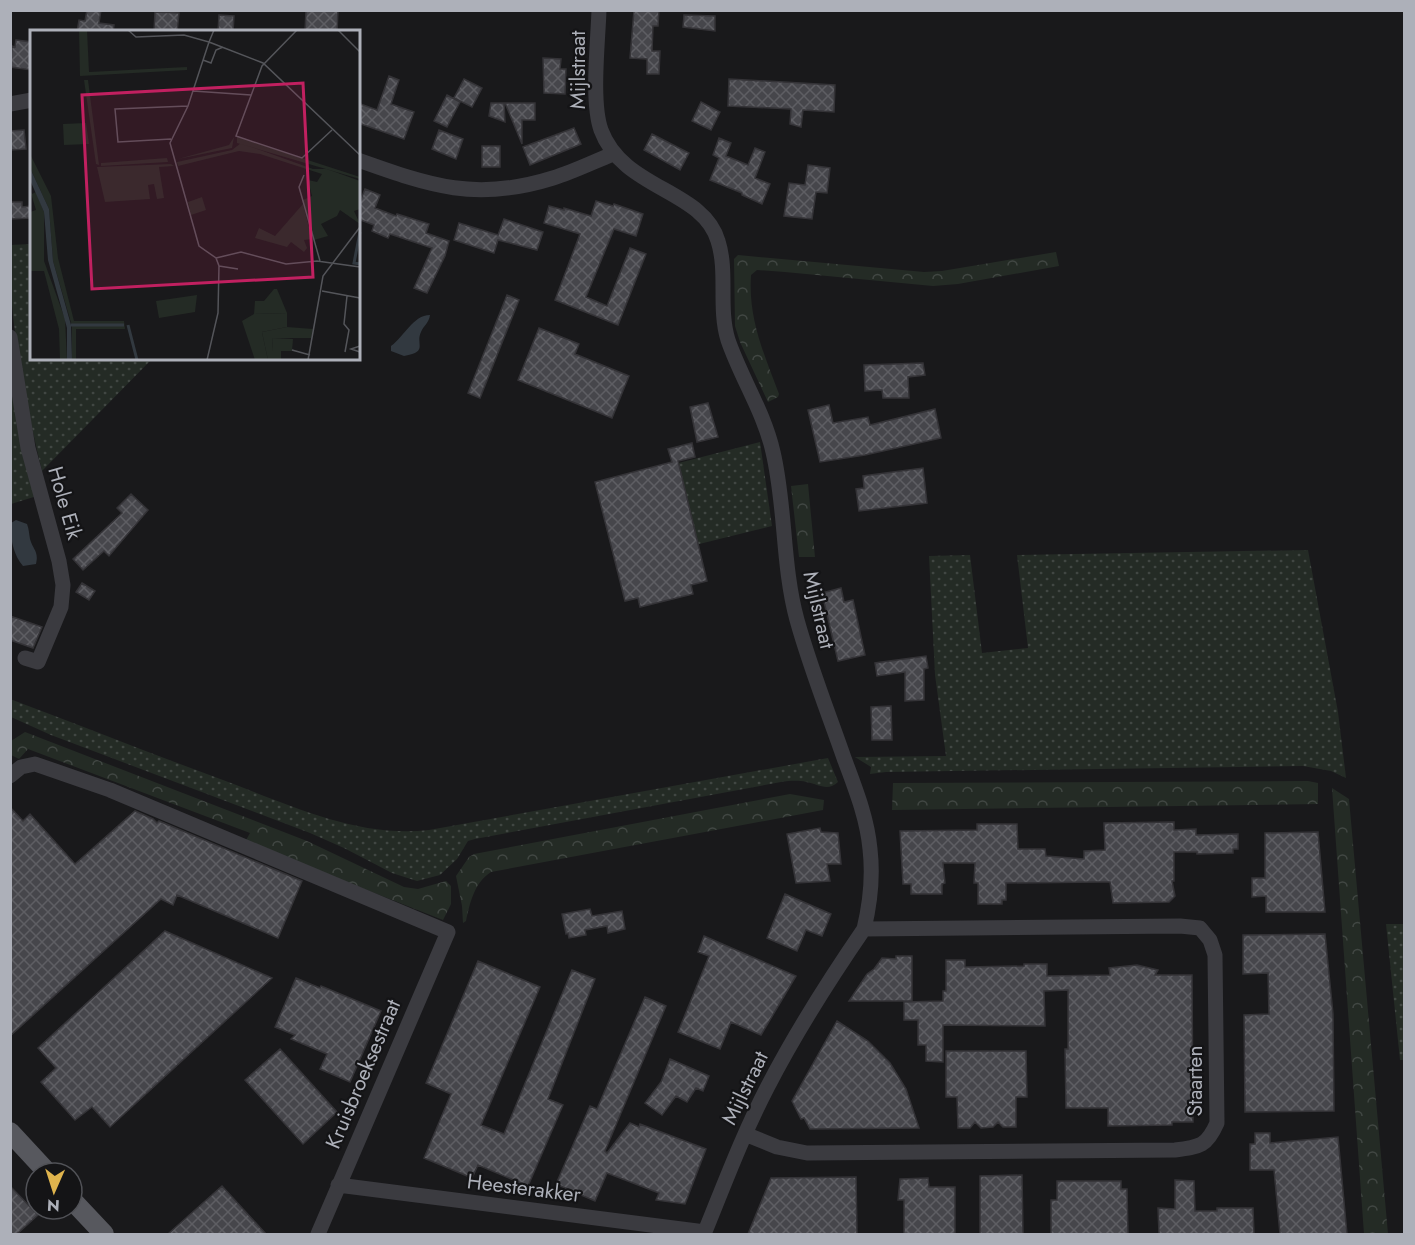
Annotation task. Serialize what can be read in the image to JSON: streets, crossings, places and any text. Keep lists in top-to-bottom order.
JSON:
{
  "streets": {
    "street": [
      "Mijlstraat",
      "Hole Eik",
      "Kruisbroeksestraat",
      "Staarten",
      "Heesterakker"
    ]
  },
  "crossings": [
    ["Mijlstraat", "Staarten"],
    ["Mijlstraat", "Heesterakker"],
    ["Kruisbroeksestraat", "Heesterakker"]
  ],
  "north": "bottom"
}
